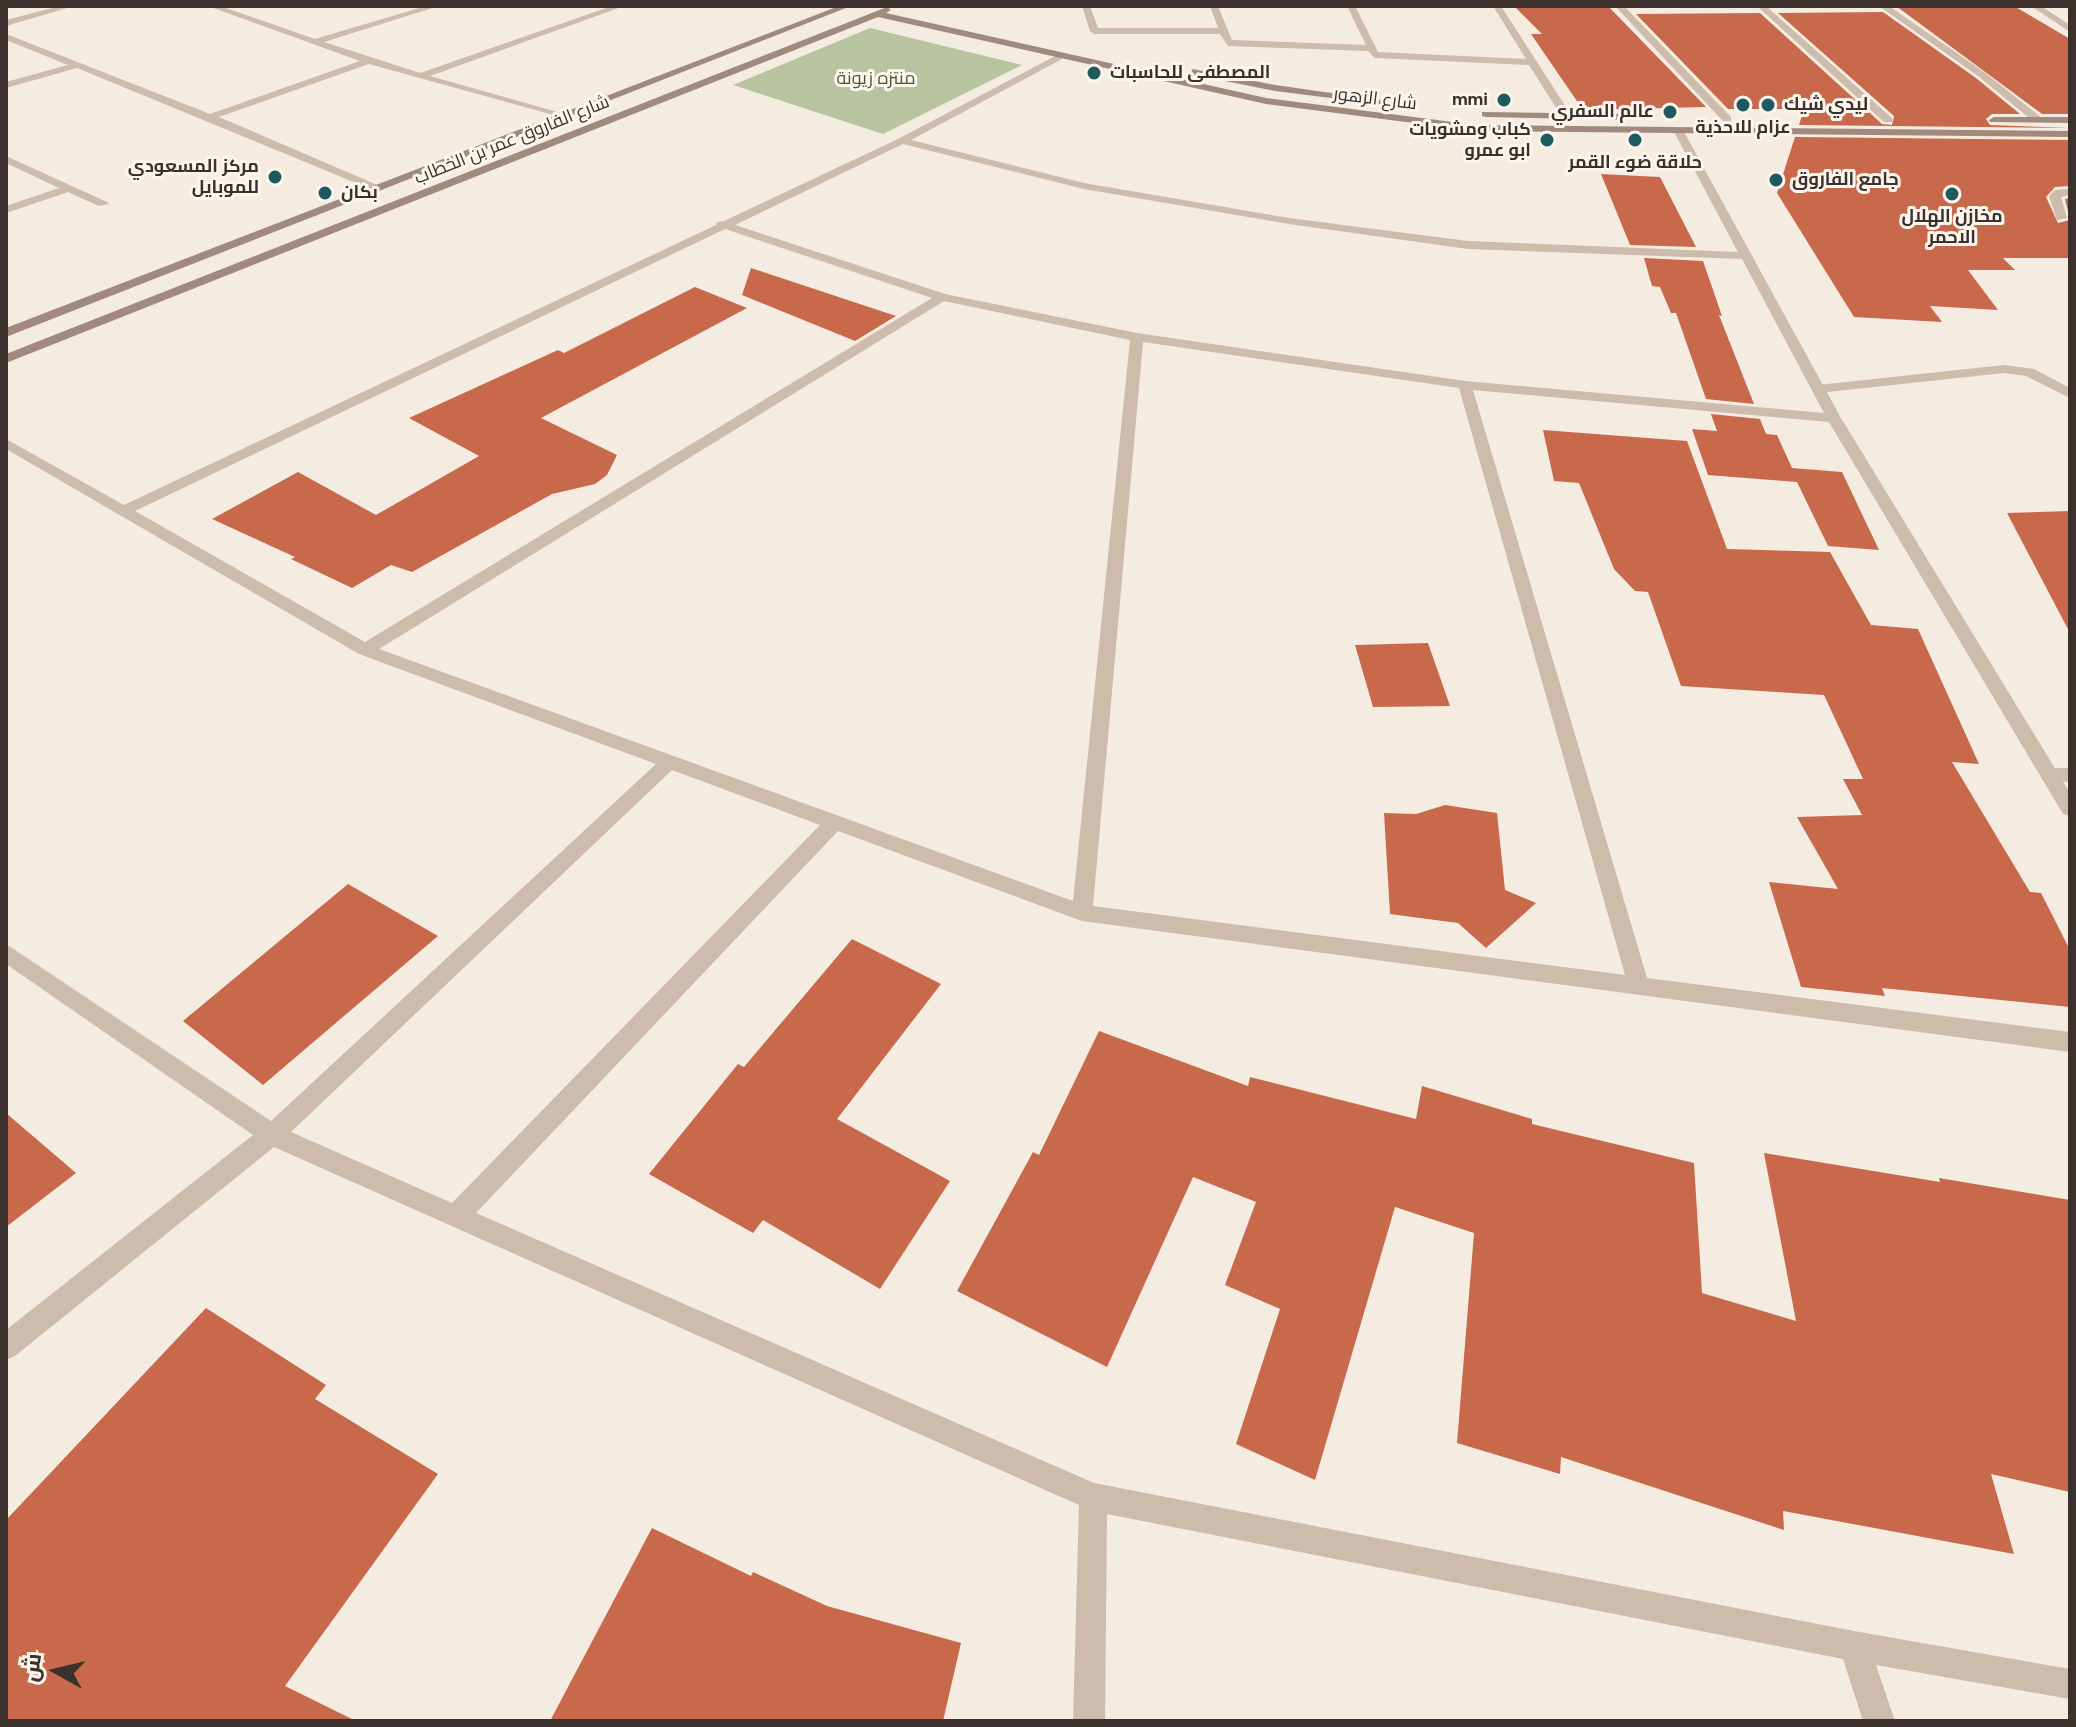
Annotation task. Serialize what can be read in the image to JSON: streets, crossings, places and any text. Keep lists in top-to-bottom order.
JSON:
{
  "streets": {
    "main road": ["شارع الزهور", "شارع الفاروق عمر بن الخطاب"]
  },
  "crossings": [
    ["شارع الزهور", "شارع الفاروق عمر بن الخطاب"]
  ],
  "parks": ["منتزه زيونة"],
  "places": [
    "المصطفى للحاسبات",
    "mmi",
    "عزام للاحذية",
    "ليدي شيك",
    "عالم السفري",
    "كباب ومشويات ابو عمرو",
    "حلاقة ضوء القمر",
    "مركز المسعودي للموبايل",
    "جامع الفاروق",
    "بكان",
    "مخازن الهلال الاحمر"
  ],
  "north": "left"
}
